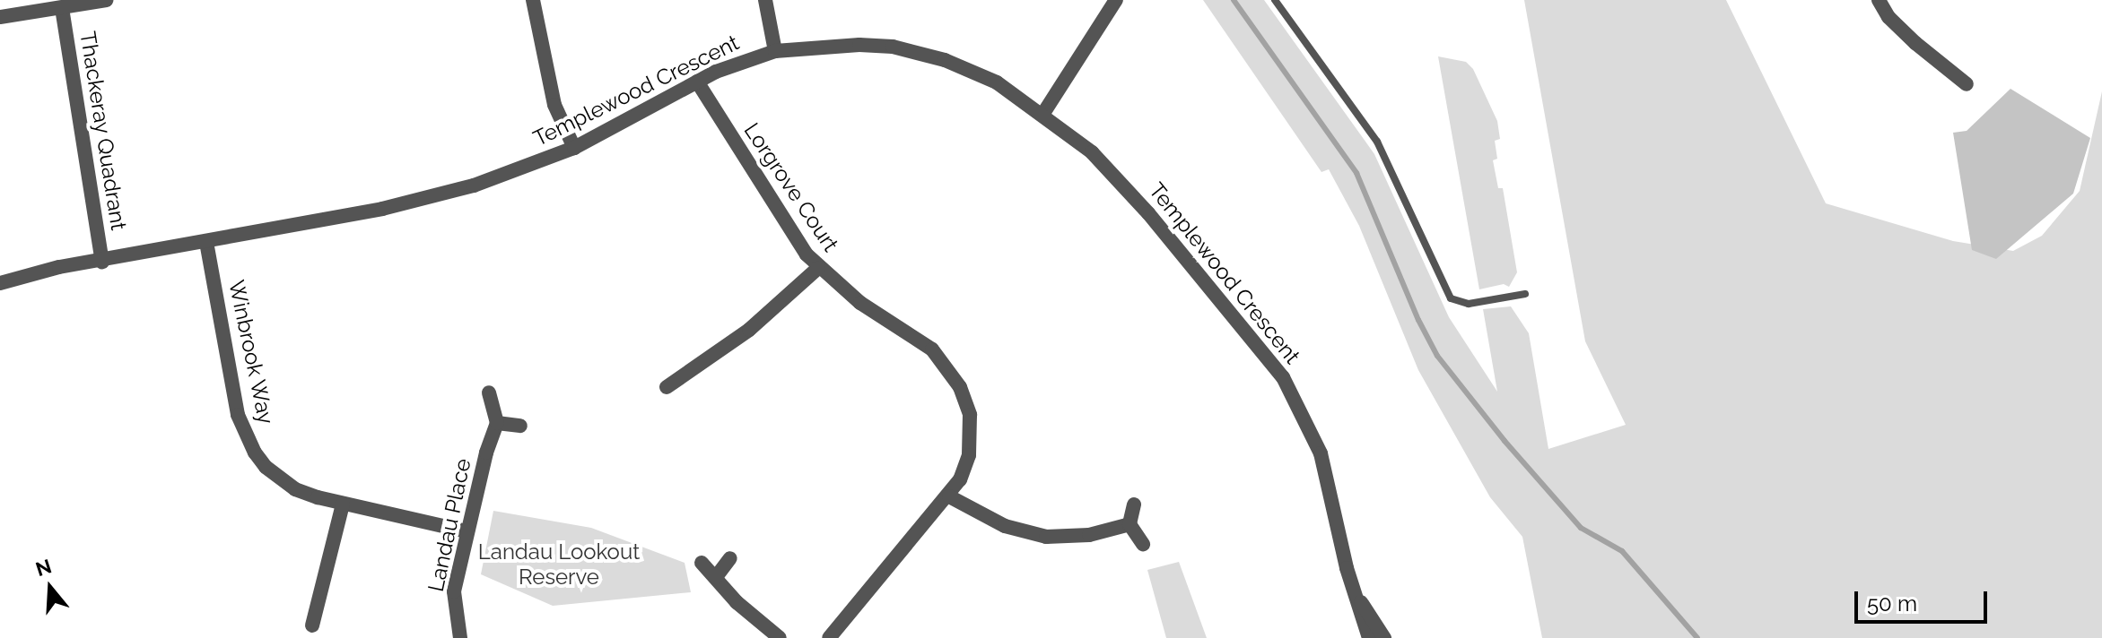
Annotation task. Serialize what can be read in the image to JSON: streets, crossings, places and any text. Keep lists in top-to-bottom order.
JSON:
{
  "streets": {
    "street": [
      "Templewood Crescent",
      "Thackeray Quadrant",
      "Lorgrove Court",
      "Winbrook Way",
      "Landau Place"
    ]
  },
  "crossings": [
    ["Templewood Crescent", "Thackeray Quadrant"],
    ["Templewood Crescent", "Lorgrove Court"],
    ["Templewood Crescent", "Winbrook Way"],
    ["Winbrook Way", "Landau Place"]
  ],
  "parks": ["Landau Lookout Reserve"],
  "scale_bar": "50 m",
  "north": "top"
}
